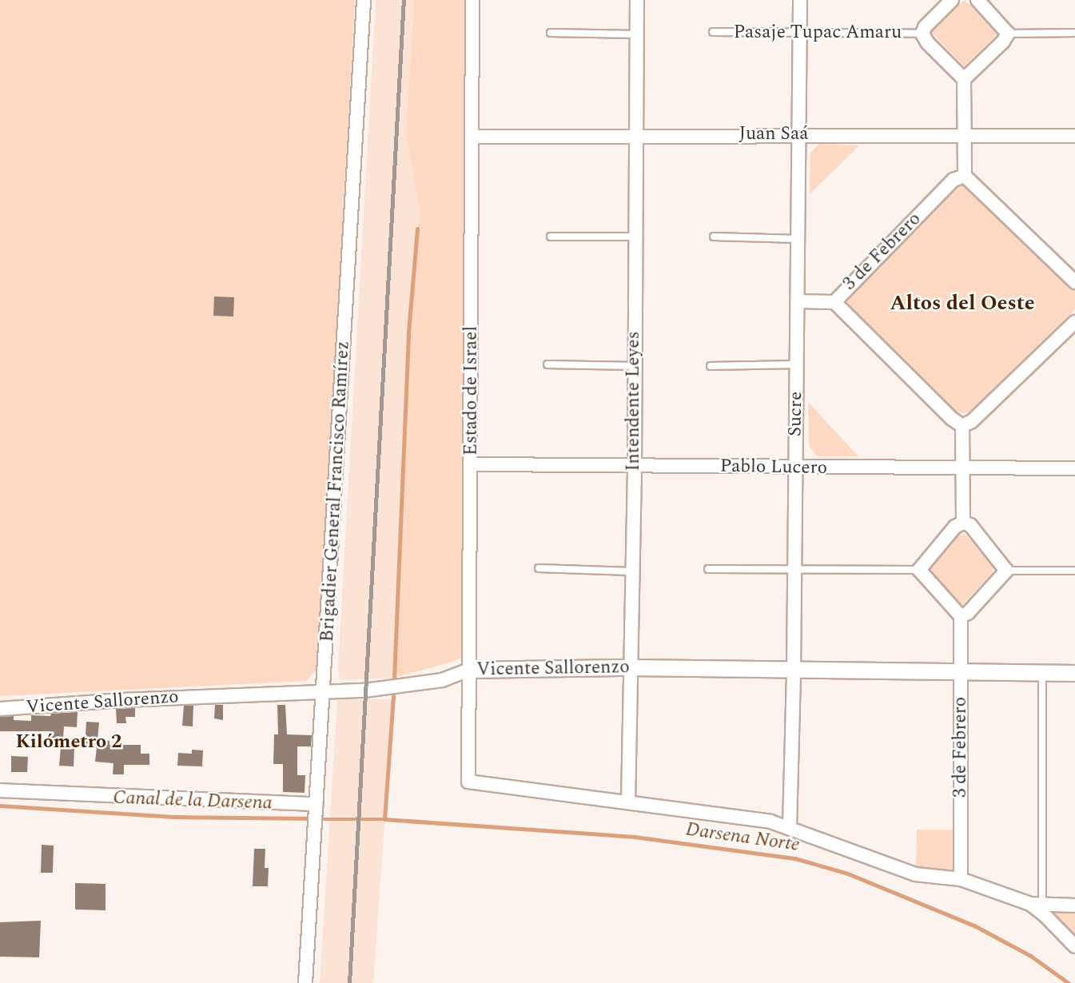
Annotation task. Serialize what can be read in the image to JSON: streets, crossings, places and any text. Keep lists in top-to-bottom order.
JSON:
{
  "streets": {
    "street": [
      "Juan Saá",
      "3 de Febrero",
      "Estado de Israel",
      "Intendente Leyes",
      "Sucre",
      "Pablo Lucero",
      "Brigadier General Francisco Ramírez",
      "Vicente Sallorenzo"
    ],
    "lane": ["Pasaje Tupac Amaru"]
  },
  "crossings": [
    ["Pasaje Tupac Amaru", "Sucre"],
    ["Juan Saá", "Estado de Israel"],
    ["Juan Saá", "Intendente Leyes"],
    ["Juan Saá", "Sucre"],
    ["3 de Febrero", "Vicente Sallorenzo"],
    ["Estado de Israel", "Intendente Leyes"],
    ["Estado de Israel", "Pablo Lucero"],
    ["Estado de Israel", "Vicente Sallorenzo"],
    ["Intendente Leyes", "Pablo Lucero"],
    ["Intendente Leyes", "Vicente Sallorenzo"],
    ["Sucre", "Pablo Lucero"],
    ["Sucre", "Vicente Sallorenzo"],
    ["Brigadier General Francisco Ramírez", "Vicente Sallorenzo"]
  ],
  "districts": ["Altos del Oeste", "Kilómetro 2"],
  "water": ["Canal de la Darsena", "Darsena Norte"]
}
